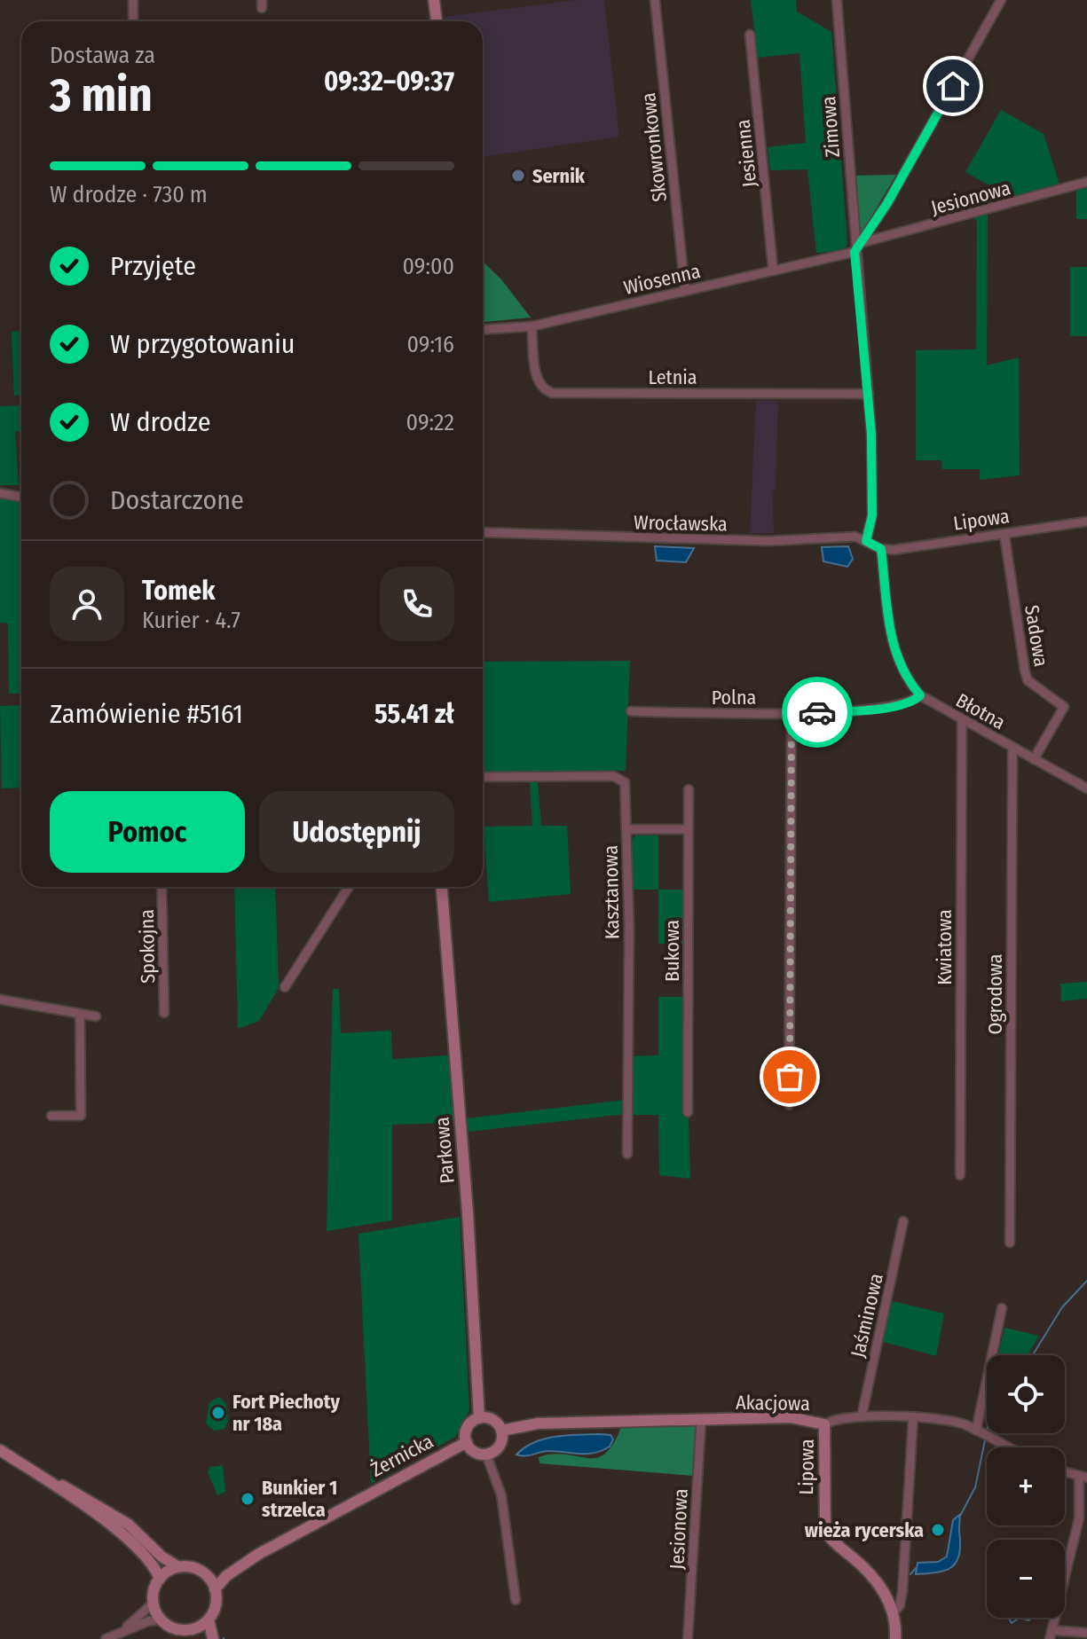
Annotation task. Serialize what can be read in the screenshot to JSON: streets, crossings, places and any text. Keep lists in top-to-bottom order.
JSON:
{
  "streets": {
    "street": [
      "Zimowa",
      "Skowronkowa",
      "Jesienna",
      "Jesionowa",
      "Wiosenna",
      "Letnia",
      "Lipowa",
      "Wrocławska",
      "Sadowa",
      "Polna",
      "Błotna",
      "Kasztanowa",
      "Spokojna",
      "Kwiatowa",
      "Bukowa",
      "Ogrodowa",
      "Parkowa",
      "Jaśminowa",
      "Akacjowa",
      "Żernicka"
    ]
  },
  "crossings": [
    ["Zimowa", "Wiosenna"],
    ["Zimowa", "Letnia"],
    ["Zimowa", "Wrocławska"],
    ["Skowronkowa", "Wiosenna"],
    ["Jesienna", "Wiosenna"],
    ["Jesionowa", "Akacjowa"],
    ["Wiosenna", "Letnia"],
    ["Lipowa", "Wrocławska"],
    ["Lipowa", "Sadowa"],
    ["Lipowa", "Błotna"],
    ["Lipowa", "Akacjowa"],
    ["Wrocławska", "Błotna"],
    ["Sadowa", "Błotna"],
    ["Polna", "Błotna"],
    ["Błotna", "Kwiatowa"],
    ["Błotna", "Ogrodowa"],
    ["Parkowa", "Akacjowa"],
    ["Parkowa", "Żernicka"],
    ["Jaśminowa", "Akacjowa"],
    ["Akacjowa", "Żernicka"]
  ],
  "places": [
    "Sernik",
    "Fort Piechoty nr 18a",
    "Bunkier 1 strzelca",
    "wieża rycerska"
  ],
  "page": {
    "heading": ["3 min", "Dostawa za", "09:32–09:37"],
    "panel": [
      "Tomek",
      "Kurier · 4.7",
      "Zamówienie #5161",
      "55.41 zł"
    ],
    "bar": "W drodze · 730 m",
    "list": [
      ["Przyjęte", "09:00"],
      ["W przygotowaniu", "09:16"],
      ["W drodze", "09:22"],
      "Dostarczone"
    ],
    "buttons": ["Pomoc", "Udostępnij"],
    "map_buttons": ["+", "−"]
  }
}
